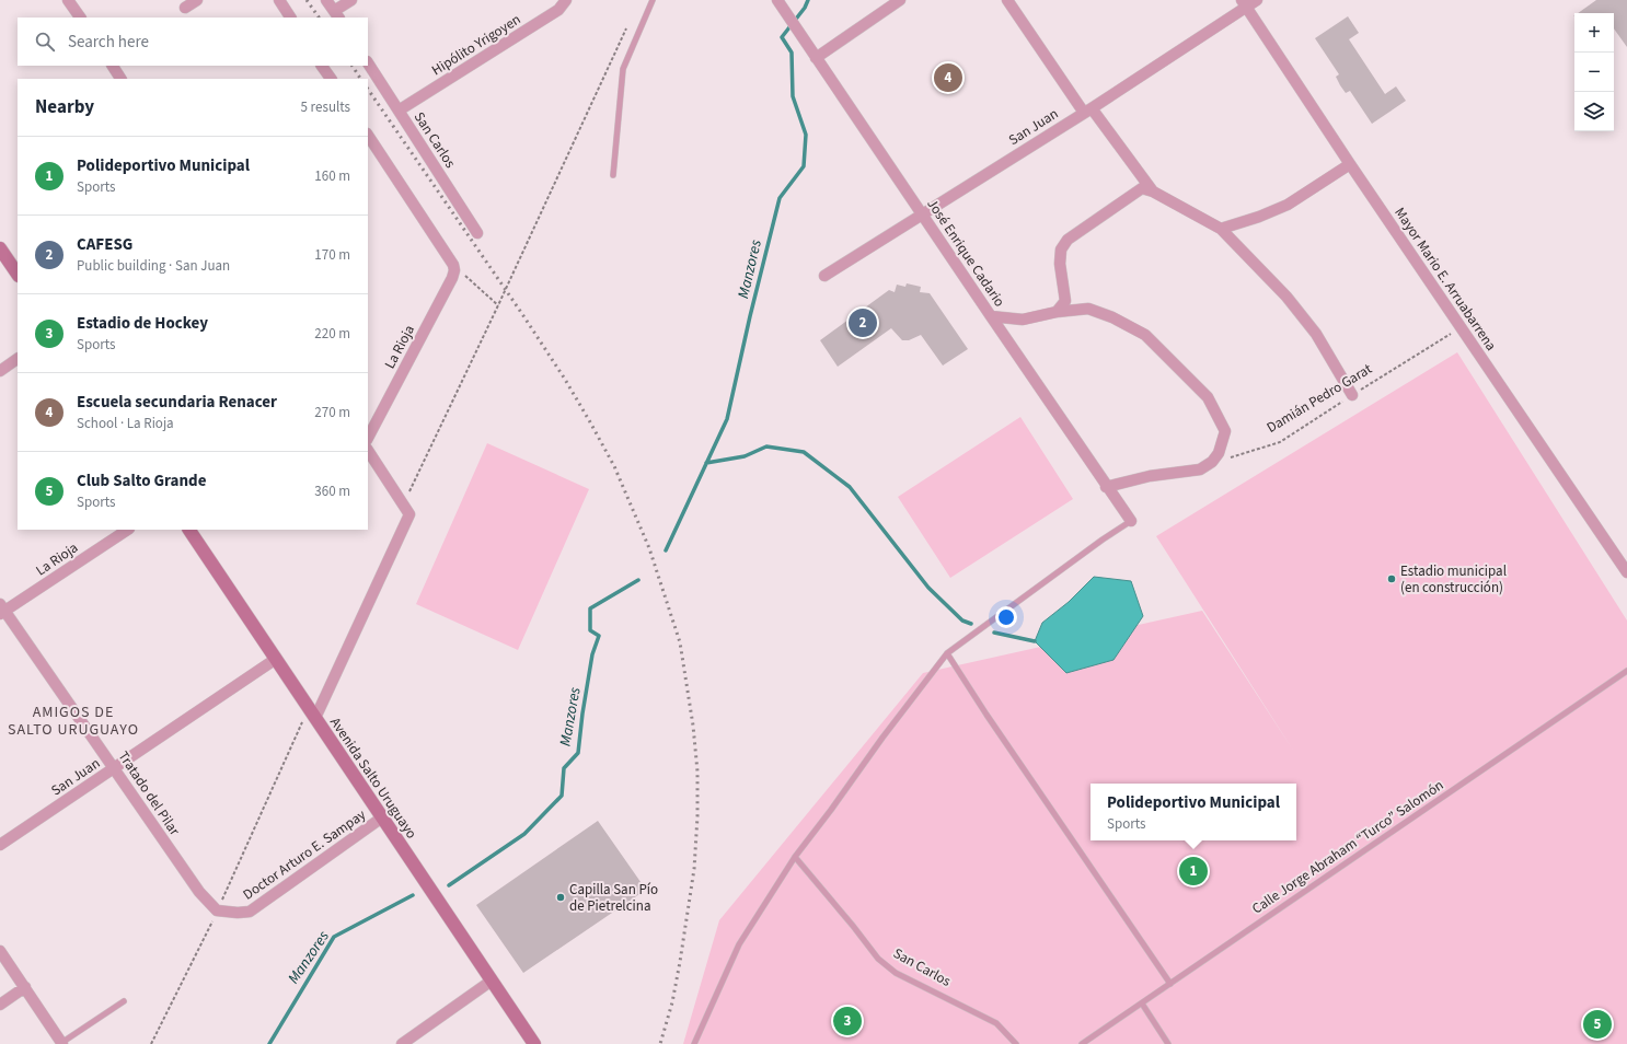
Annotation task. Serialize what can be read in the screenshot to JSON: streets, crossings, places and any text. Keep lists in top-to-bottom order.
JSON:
{
  "streets": {
    "main road": ["Avenida Salto Uruguayo"],
    "street": [
      "Hipólito Yrigoyen",
      "San Juan",
      "San Carlos",
      "José Enrique Cadario",
      "Mayor Mario E. Arruabarrena",
      "La Rioja",
      "Tratado del Pilar",
      "Doctor Arturo E. Sampay"
    ],
    "lane": ["Calle Jorge Abraham “Turco” Salomón"],
    "path": ["Damián Pedro Garat"]
  },
  "crossings": [
    ["Hipólito Yrigoyen", "San Carlos"],
    ["San Juan", "José Enrique Cadario"],
    ["San Juan", "Mayor Mario E. Arruabarrena"],
    ["San Juan", "Avenida Salto Uruguayo"],
    ["San Juan", "Tratado del Pilar"],
    ["Mayor Mario E. Arruabarrena", "Damián Pedro Garat"],
    ["La Rioja", "Tratado del Pilar"],
    ["Avenida Salto Uruguayo", "Doctor Arturo E. Sampay"],
    ["Tratado del Pilar", "Doctor Arturo E. Sampay"]
  ],
  "districts": ["AMIGOS DE SALTO URUGUAYO"],
  "water": ["Manzores"],
  "places": ["Estadio municipal (en construcción)", "Capilla San Pío de Pietrelcina"],
  "page": {
    "map_buttons": ["+", "−"],
    "search": "Search here",
    "pins": [
      "4",
      "2",
      "1",
      "3",
      "5"
    ],
    "heading": ["Nearby", "5 results"],
    "list": [
      {
        "mark": "1",
        "name": "Polideportivo Municipal",
        "note": "Sports",
        "value": "160 m"
      },
      {
        "mark": "2",
        "name": "CAFESG",
        "note": "Public building · San Juan",
        "value": "170 m"
      },
      {
        "mark": "3",
        "name": "Estadio de Hockey",
        "note": "Sports",
        "value": "220 m"
      },
      {
        "mark": "4",
        "name": "Escuela secundaria Renacer",
        "note": "School · La Rioja",
        "value": "270 m"
      },
      {
        "mark": "5",
        "name": "Club Salto Grande",
        "note": "Sports",
        "value": "360 m"
      }
    ],
    "popup": ["Polideportivo Municipal", "Sports"]
  }
}
